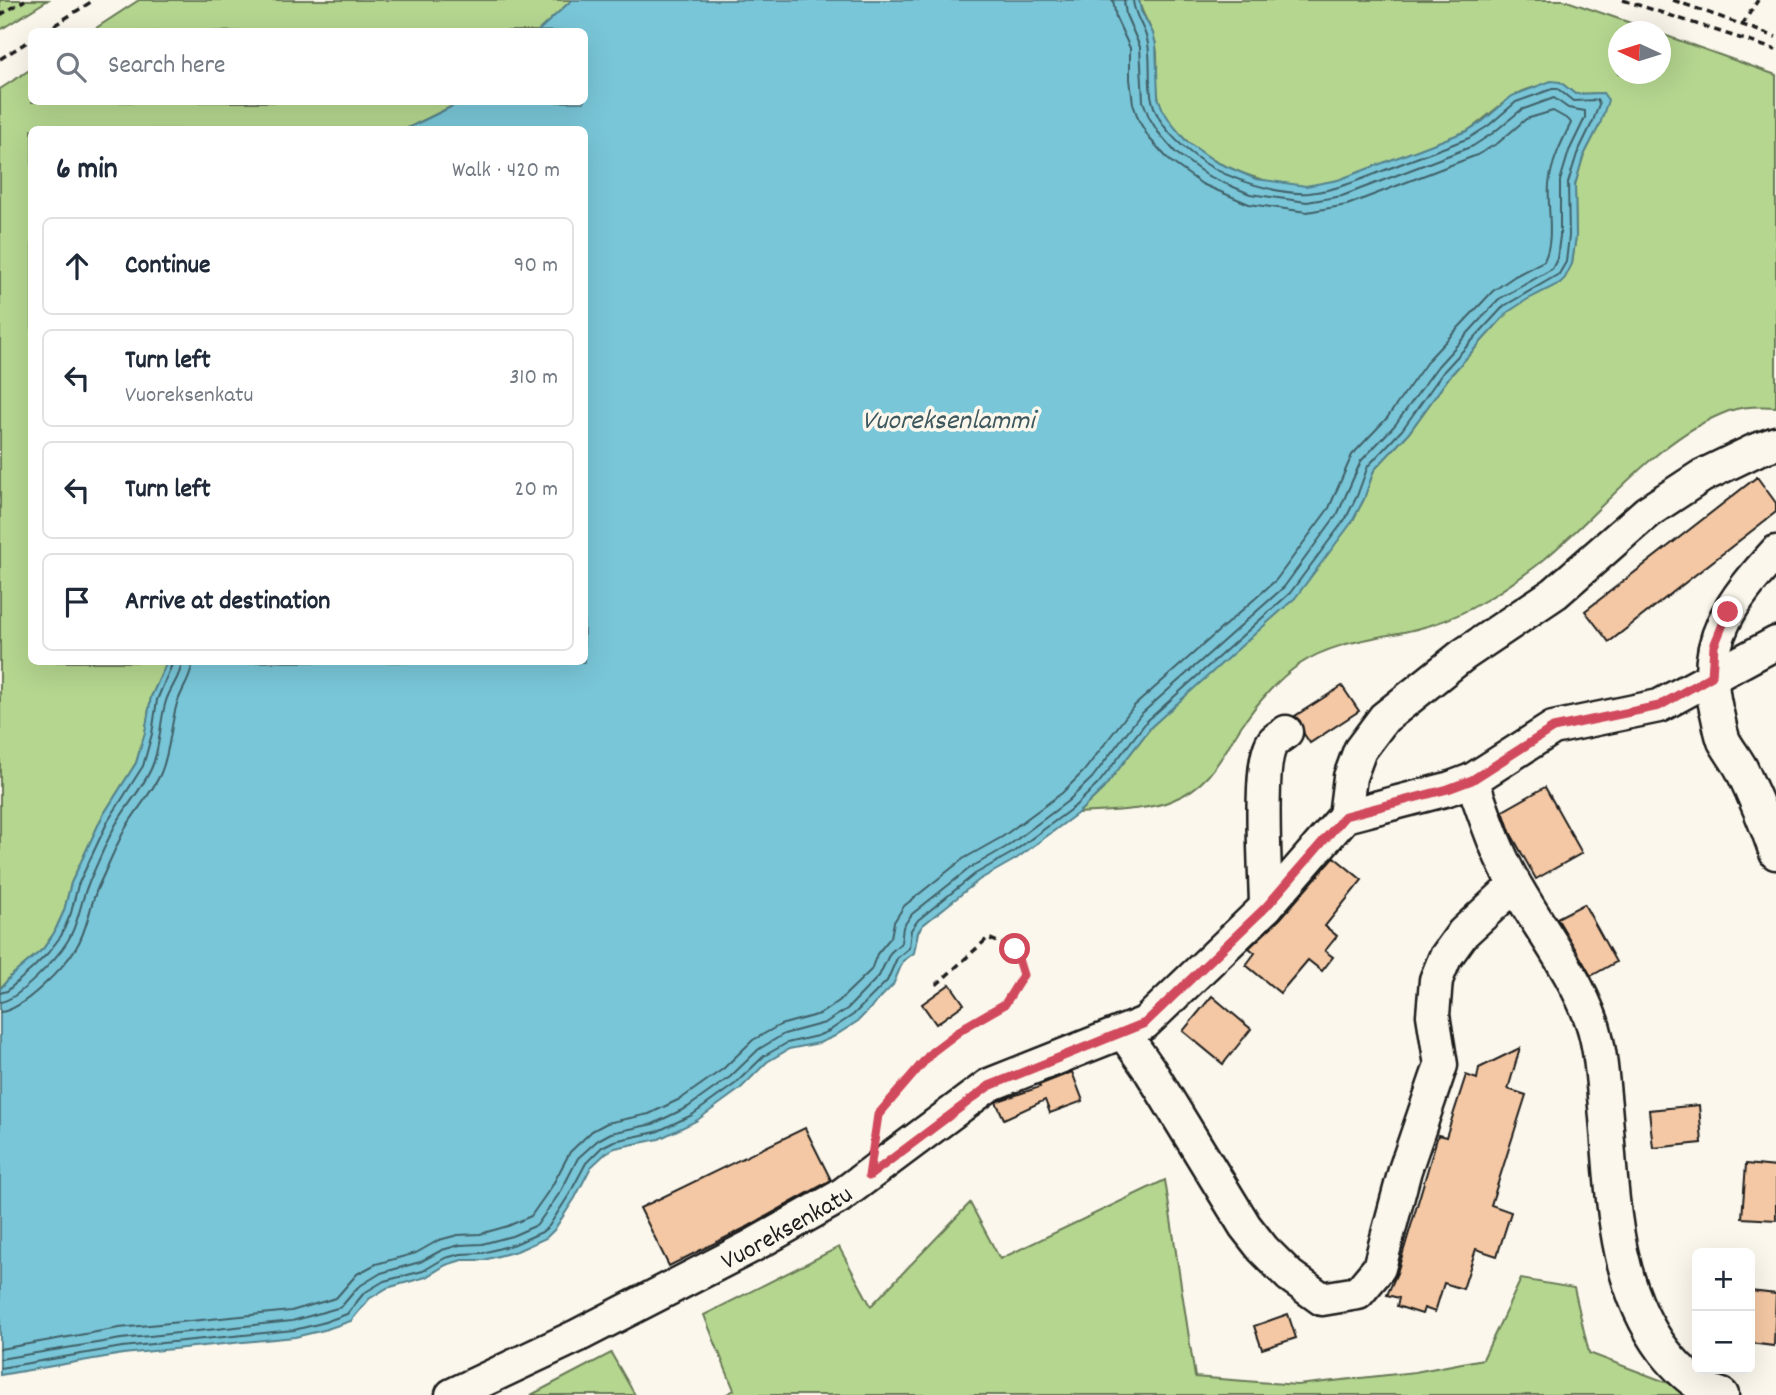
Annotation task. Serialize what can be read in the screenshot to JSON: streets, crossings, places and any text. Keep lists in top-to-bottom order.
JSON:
{
  "streets": {
    "street": ["Vuoreksenkatu"]
  },
  "water": ["Vuoreksenlammi"],
  "north": "left",
  "page": {
    "search": "Search here",
    "heading": ["6 min", "Walk · 420 m"],
    "list": [
      ["Continue", "90 m"],
      ["Turn left", "Vuoreksenkatu", "310 m"],
      ["Turn left", "20 m"],
      "Arrive at destination"
    ],
    "map_buttons": ["+", "−"]
  }
}
